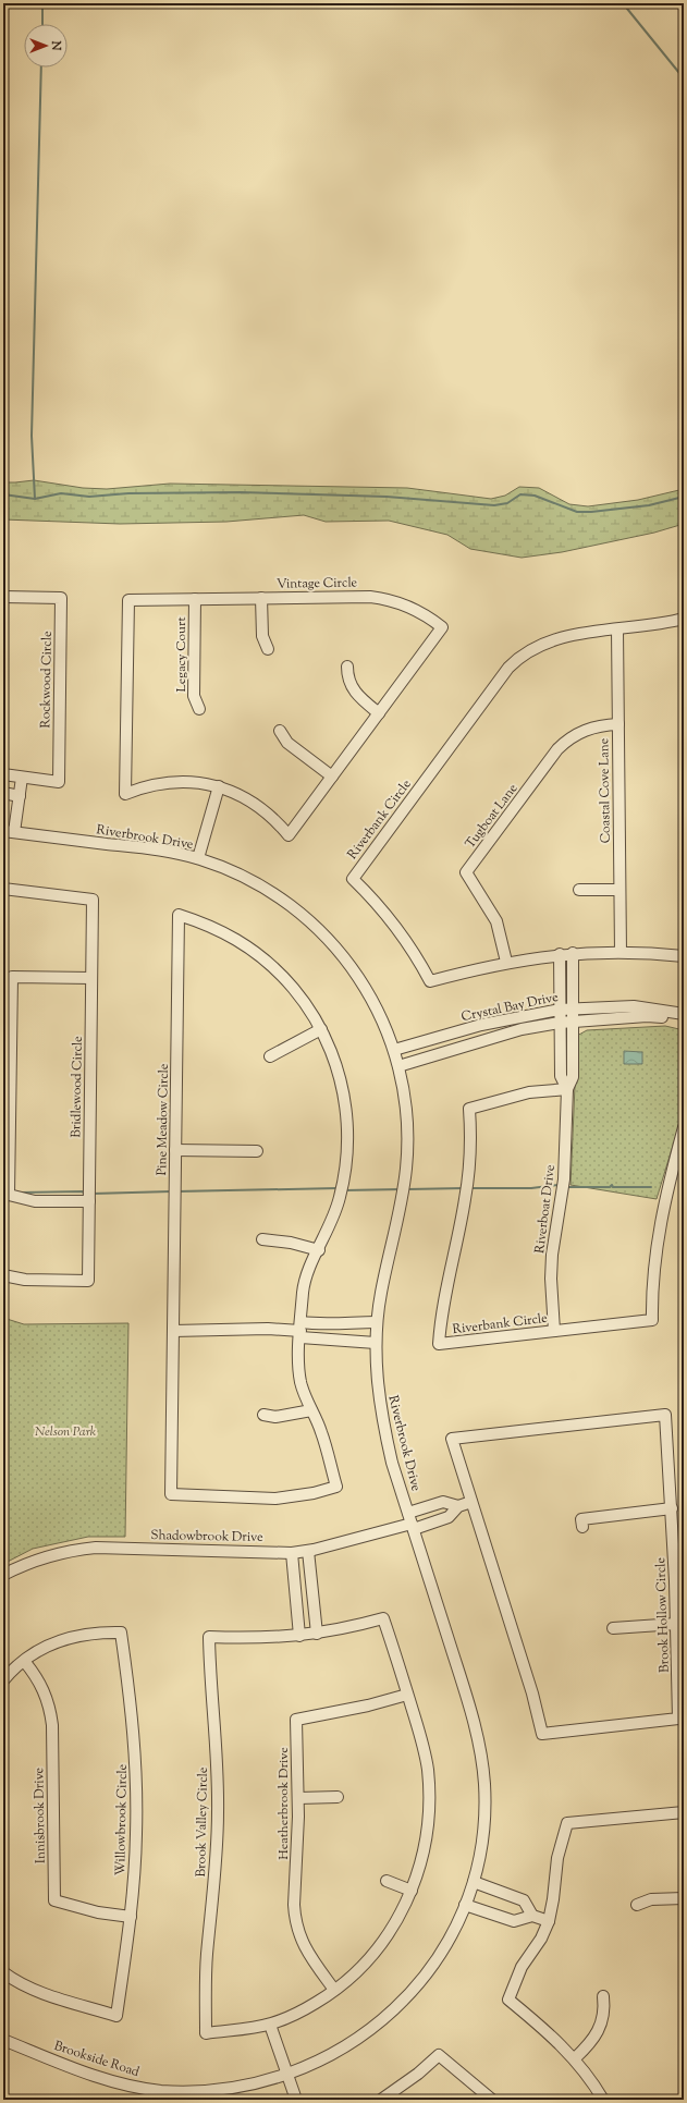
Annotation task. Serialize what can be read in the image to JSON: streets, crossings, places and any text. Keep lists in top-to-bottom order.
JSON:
{
  "streets": {
    "street": [
      "Vintage Circle",
      "Legacy Court",
      "Rockwood Circle",
      "Coastal Cove Lane",
      "Tugboat Lane",
      "Riverbank Circle",
      "Riverbrook Drive",
      "Crystal Bay Drive",
      "Bridlewood Circle",
      "Pine Meadow Circle",
      "Riverboat Drive",
      "Shadowbrook Drive",
      "Brook Hollow Circle",
      "Heatherbrook Drive",
      "Innisbrook Drive",
      "Willowbrook Circle",
      "Brook Valley Circle",
      "Brookside Road"
    ]
  },
  "crossings": [
    ["Vintage Circle", "Legacy Court"],
    ["Coastal Cove Lane", "Tugboat Lane"],
    ["Coastal Cove Lane", "Riverbank Circle"],
    ["Tugboat Lane", "Riverbank Circle"],
    ["Riverbank Circle", "Riverboat Drive"],
    ["Riverbrook Drive", "Crystal Bay Drive"],
    ["Riverbrook Drive", "Shadowbrook Drive"],
    ["Riverbrook Drive", "Brookside Road"],
    ["Heatherbrook Drive", "Brook Valley Circle"],
    ["Innisbrook Drive", "Willowbrook Circle"]
  ],
  "parks": ["Nelson Park"],
  "north": "right"
}
